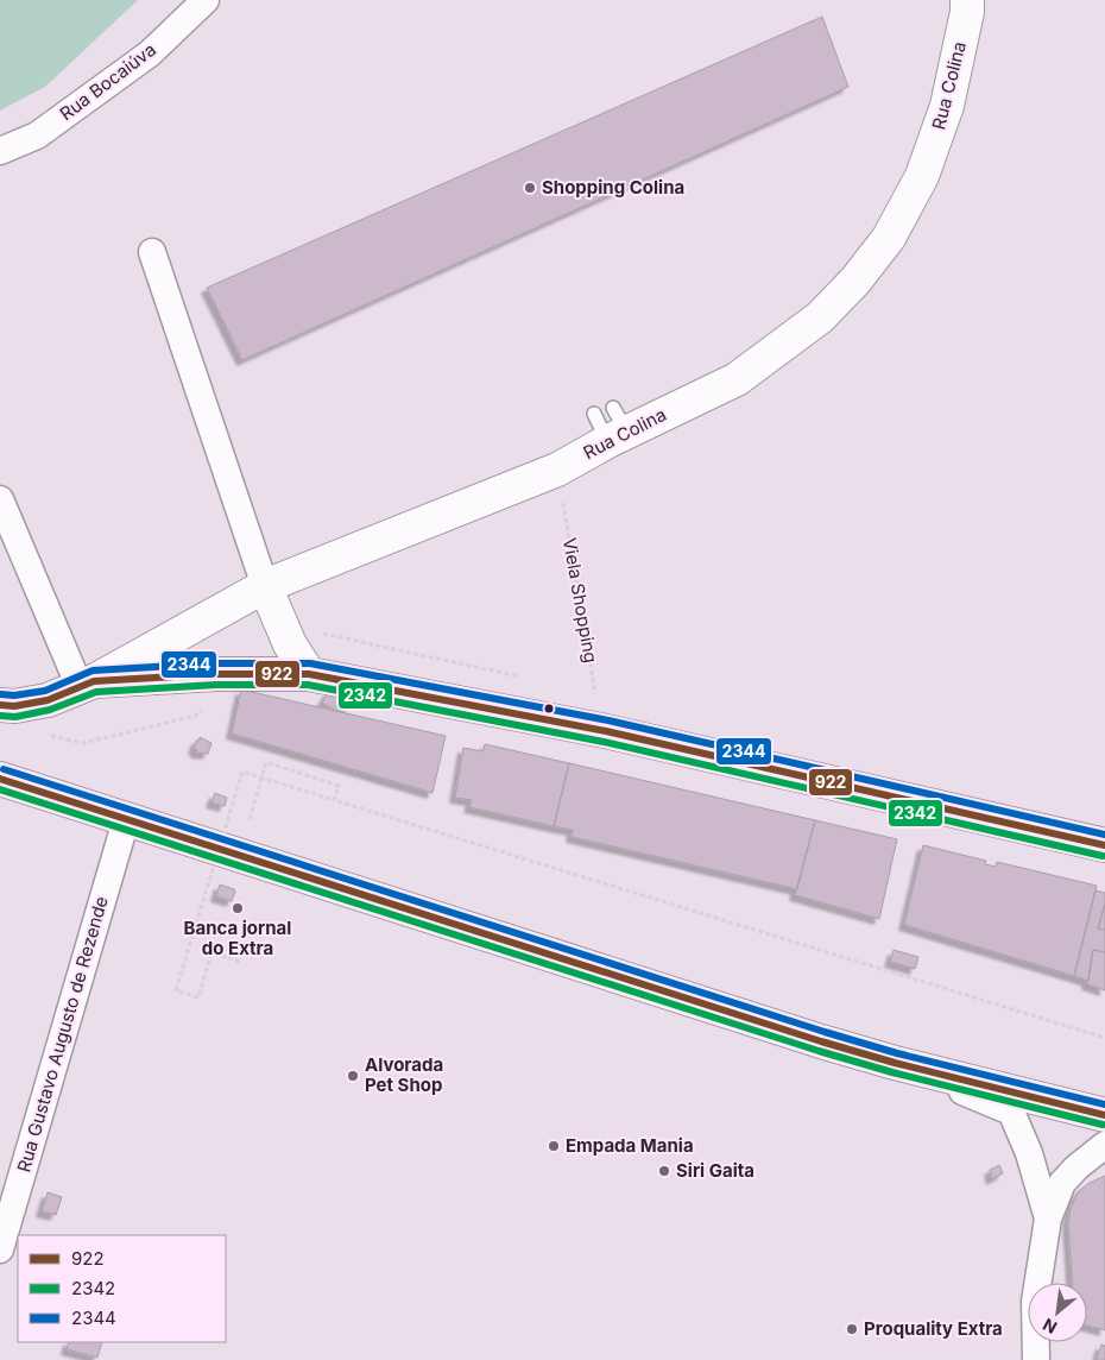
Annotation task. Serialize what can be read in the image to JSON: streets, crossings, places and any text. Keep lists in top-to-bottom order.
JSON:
{
  "streets": {
    "main road": ["Rua Colina"],
    "street": ["Rua Bocaiúva", "Rua Gustavo Augusto de Rezende"],
    "path": ["Viela Shopping"]
  },
  "crossings": [
    ["Rua Colina", "Viela Shopping"]
  ],
  "places": [
    "Shopping Colina",
    "Banca jornal do Extra",
    "Alvorada Pet Shop",
    "Empada Mania",
    "Siri Gaita",
    "Proquality Extra"
  ],
  "lines": ["transit line 2344", "transit line 922", "transit line 2342"],
  "legend": ["922", "2342", "2344"],
  "north": "bottom left"
}
